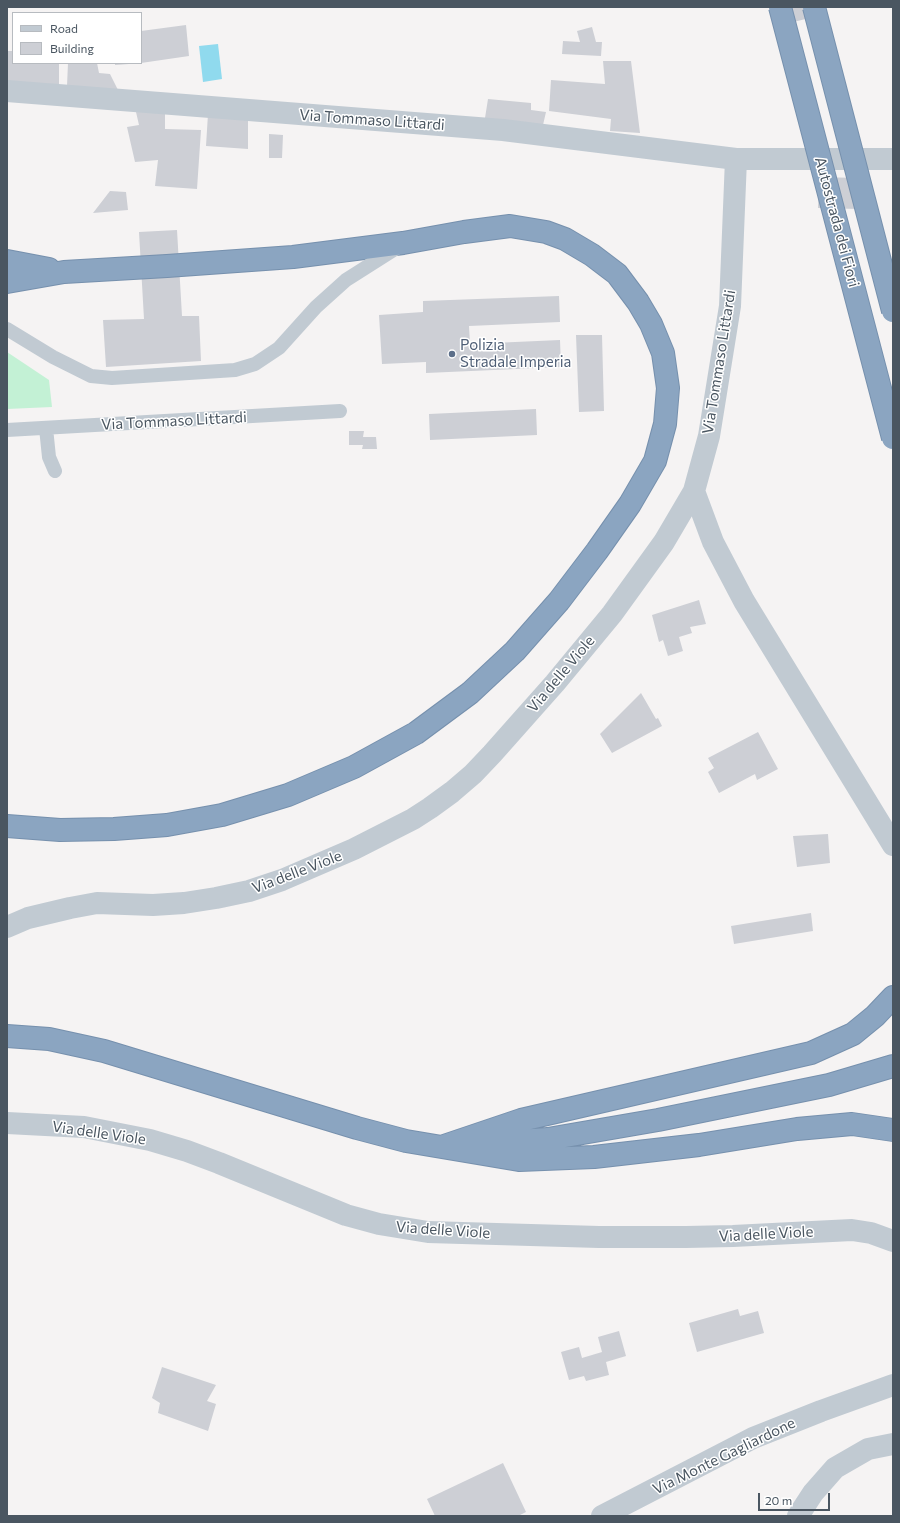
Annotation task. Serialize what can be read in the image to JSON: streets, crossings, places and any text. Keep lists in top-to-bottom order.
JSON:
{
  "streets": {
    "highway": ["Autostrada dei Fiori"],
    "street": ["Via Tommaso Littardi", "Via delle Viole", "Via Monte Gagliardone"]
  },
  "crossings": [
    ["Via Tommaso Littardi", "Via delle Viole"]
  ],
  "places": ["Polizia Stradale Imperia"],
  "legend": ["Road", "Building"],
  "scale_bar": "20 m"
}
